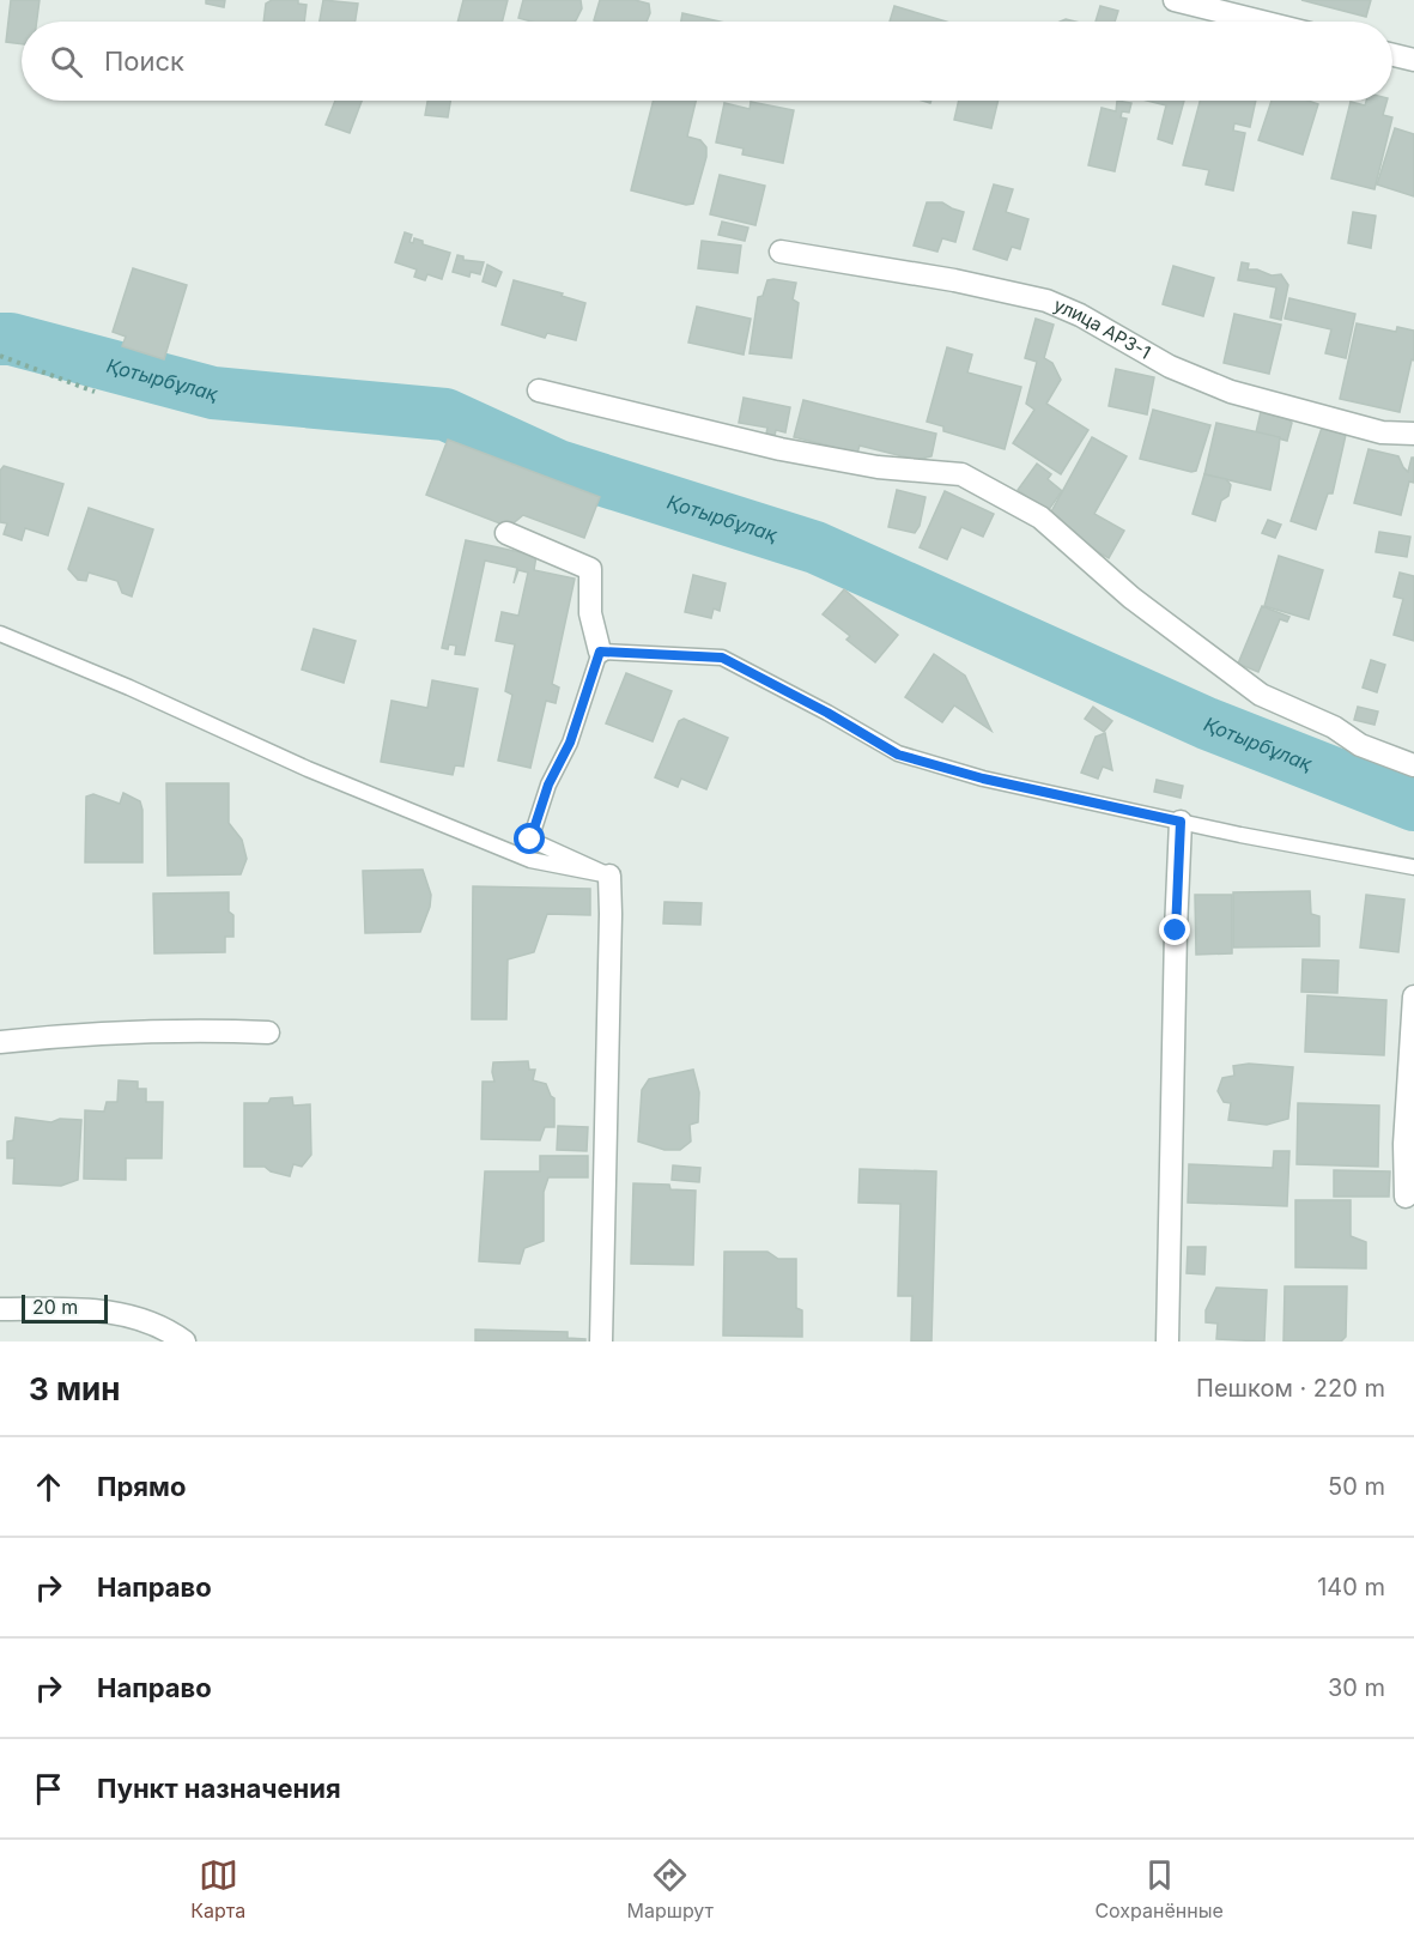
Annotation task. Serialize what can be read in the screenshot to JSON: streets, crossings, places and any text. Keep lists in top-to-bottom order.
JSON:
{
  "streets": {
    "street": ["улица АРЗ-1"]
  },
  "water": ["Қотырбұлақ"],
  "scale_bar": "20 m",
  "page": {
    "search": "Поиск",
    "scale": "20 m",
    "heading": ["3 мин", "Пешком · 220 m"],
    "list": [
      ["Прямо", "50 m"],
      ["Направо", "140 m"],
      ["Направо", "30 m"],
      "Пункт назначения"
    ],
    "nav": ["Карта", "Маршрут", "Сохранённые"]
  }
}
